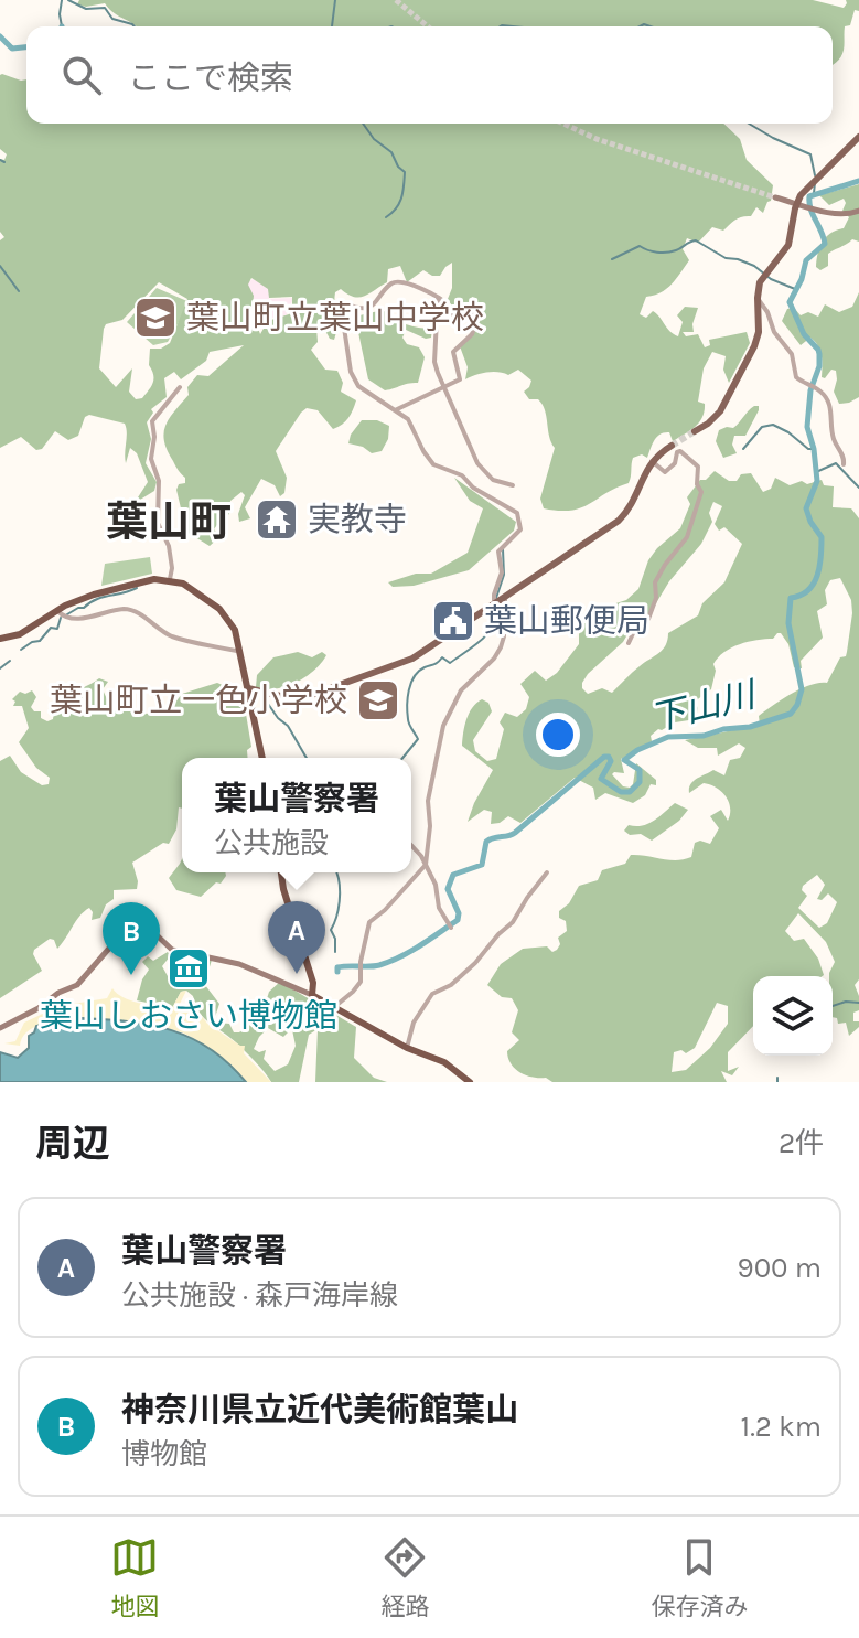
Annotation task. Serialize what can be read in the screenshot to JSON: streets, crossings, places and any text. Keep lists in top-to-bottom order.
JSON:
{
  "districts": ["葉山町"],
  "water": ["下山川"],
  "places": {
    "school or university": ["葉山町立葉山中学校", "葉山町立一色小学校"],
    "temple": ["実教寺"],
    "public building": ["葉山郵便局"],
    "museum": ["葉山しおさい博物館"]
  },
  "page": {
    "search": "ここで検索",
    "popup": ["葉山警察署", "公共施設"],
    "pins": ["A", "B"],
    "heading": ["周辺", "2件"],
    "list": [
      {
        "mark": "A",
        "name": "葉山警察署",
        "note": "公共施設 · 森戸海岸線",
        "value": "900 m"
      },
      {
        "mark": "B",
        "name": "神奈川県立近代美術館葉山",
        "note": "博物館",
        "value": "1.2 km"
      }
    ],
    "nav": ["地図", "経路", "保存済み"]
  }
}
